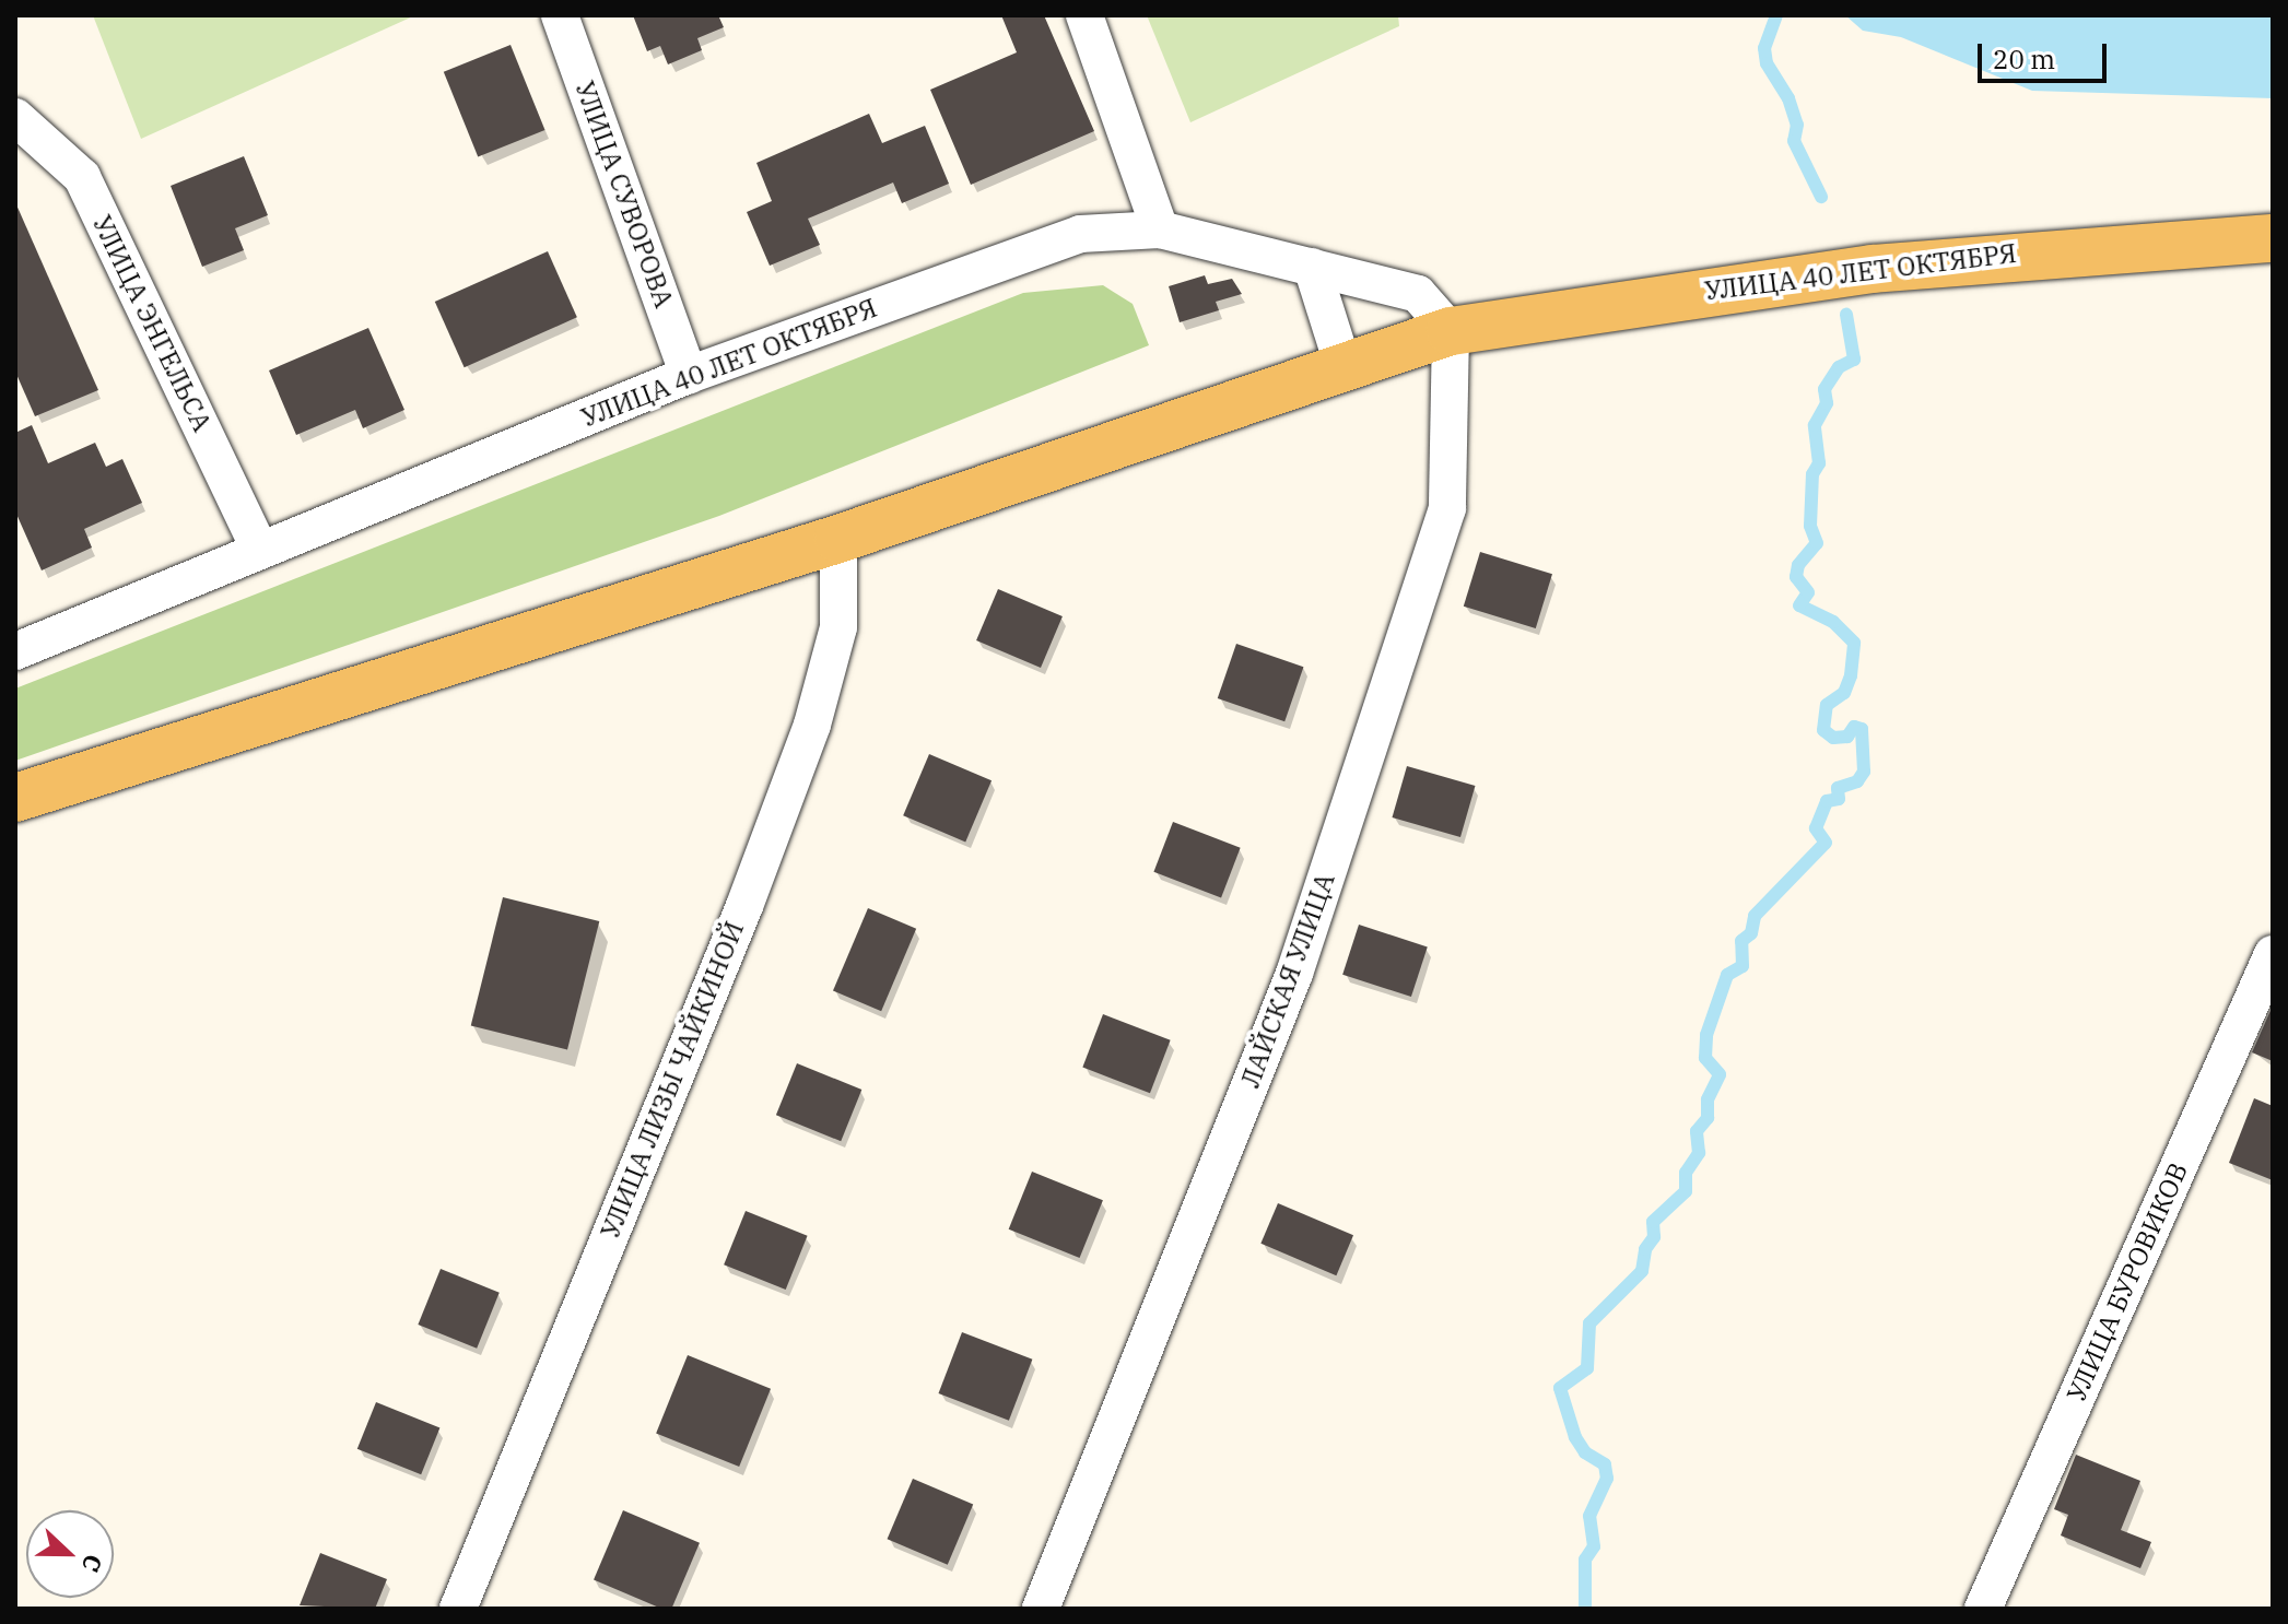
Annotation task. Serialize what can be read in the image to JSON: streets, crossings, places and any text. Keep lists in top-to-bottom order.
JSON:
{
  "streets": {
    "main road": ["УЛИЦА 40 ЛЕТ ОКТЯБРЯ"],
    "street": [
      "УЛИЦА СУВОРОВА",
      "УЛИЦА ЭНГЕЛЬСА",
      "ЛАЙСКАЯ УЛИЦА",
      "УЛИЦА ЛИЗЫ ЧАЙКИНОЙ",
      "УЛИЦА БУРОВИКОВ"
    ]
  },
  "crossings": [
    ["УЛИЦА СУВОРОВА", "УЛИЦА 40 ЛЕТ ОКТЯБРЯ"],
    ["УЛИЦА 40 ЛЕТ ОКТЯБРЯ", "УЛИЦА ЭНГЕЛЬСА"],
    ["УЛИЦА 40 ЛЕТ ОКТЯБРЯ", "ЛАЙСКАЯ УЛИЦА"],
    ["УЛИЦА 40 ЛЕТ ОКТЯБРЯ", "УЛИЦА ЛИЗЫ ЧАЙКИНОЙ"]
  ],
  "scale_bar": "20 m",
  "north": "right"
}
